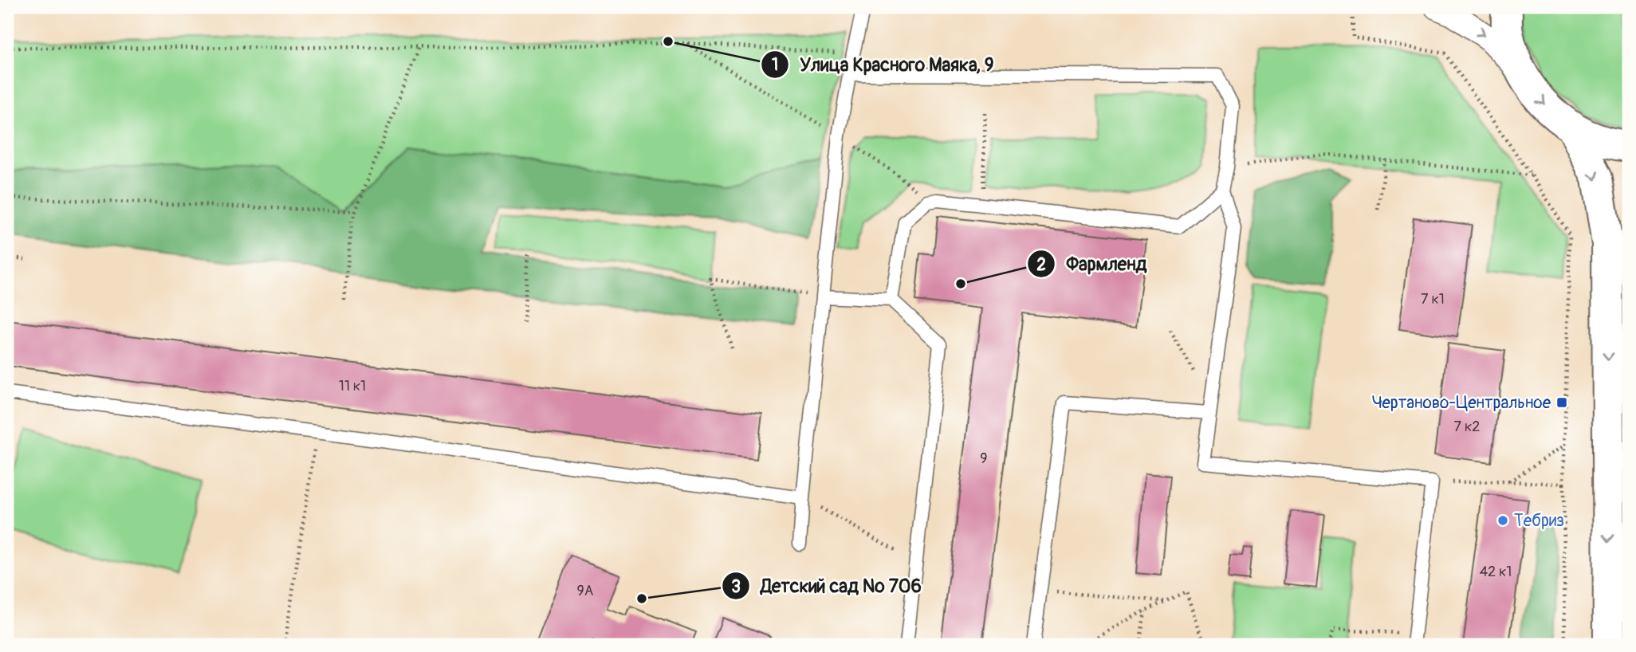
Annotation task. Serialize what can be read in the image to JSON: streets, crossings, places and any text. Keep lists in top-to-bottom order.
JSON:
{
  "places": {
    "other": [
      "Улица Красного Маяка, 9",
      "Фармленд",
      "Тебриз",
      "Детский сад № 706"
    ],
    "transit": ["Чертаново-Центральное"]
  },
  "house_numbers": [
    "7 к1",
    "11 к1",
    "7 к2",
    "9",
    "42 к1",
    "9А"
  ]
}
